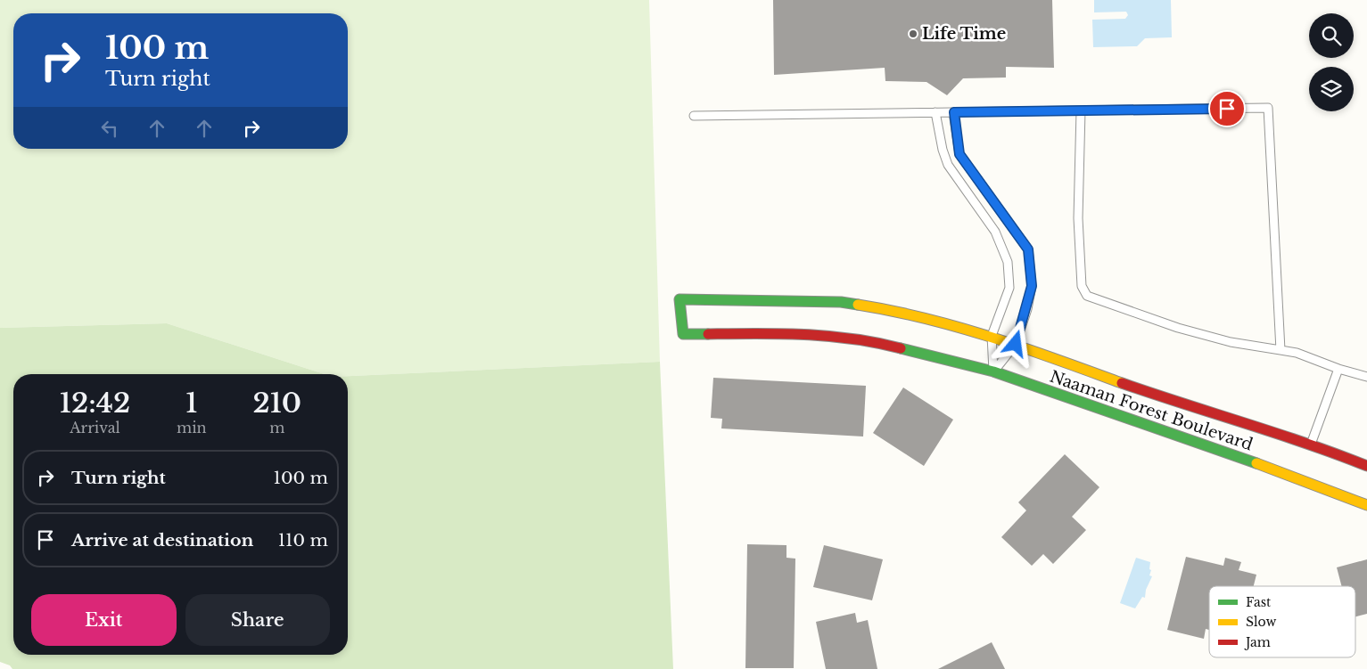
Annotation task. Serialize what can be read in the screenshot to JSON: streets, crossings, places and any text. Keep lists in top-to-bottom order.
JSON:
{
  "streets": {
    "street": ["Naaman Forest Boulevard"]
  },
  "places": ["Life Time"],
  "legend": ["Fast", "Slow", "Jam"],
  "page": {
    "turn": ["100 m", "Turn right"],
    "eta": [
      "12:42",
      "Arrival",
      "1",
      "min",
      "210",
      "m"
    ],
    "list": [
      {
        "name": "Turn right",
        "value": "100 m"
      },
      {
        "name": "Arrive at destination",
        "value": "110 m"
      }
    ],
    "buttons": ["Exit", "Share"]
  }
}
